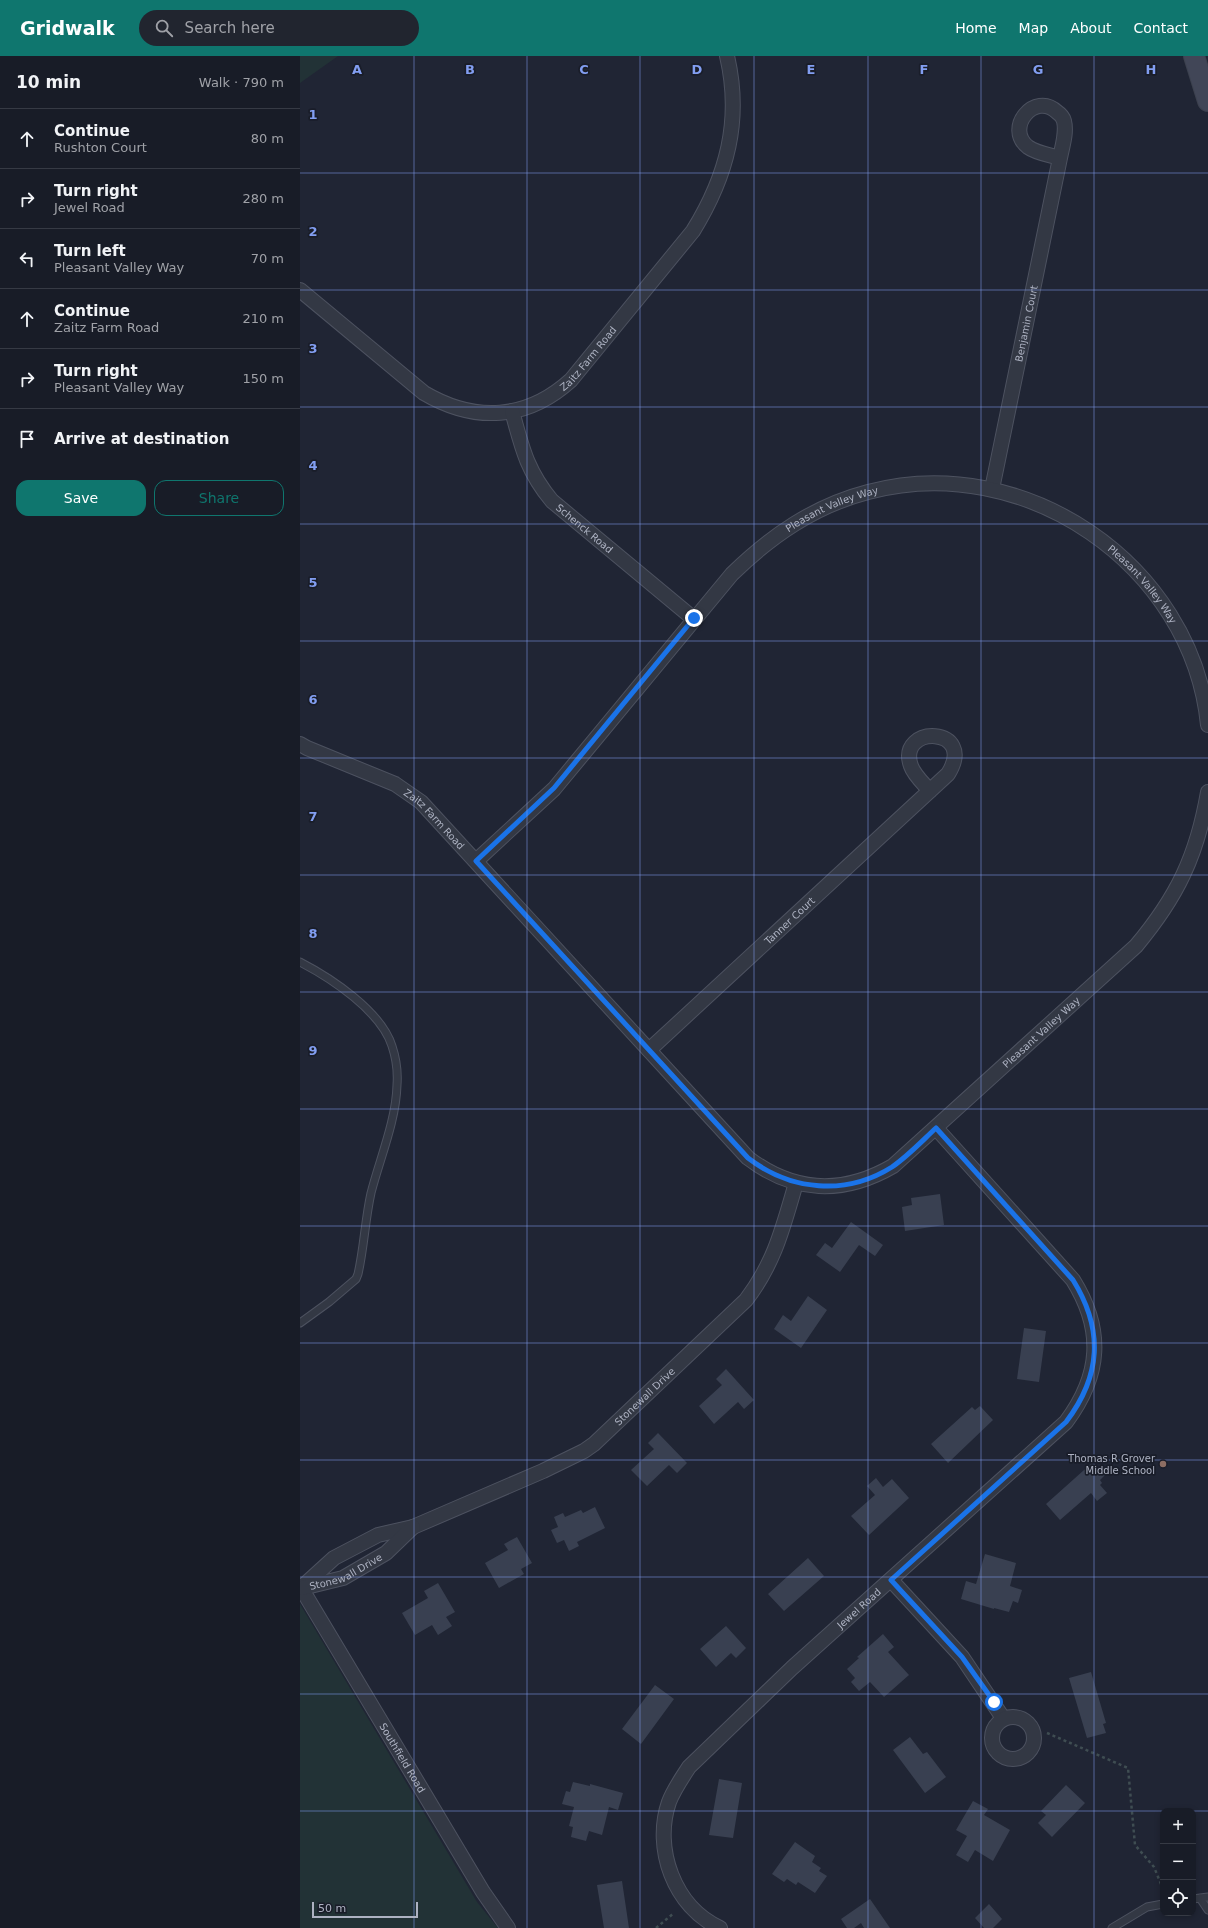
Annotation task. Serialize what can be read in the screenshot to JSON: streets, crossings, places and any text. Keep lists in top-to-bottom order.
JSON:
{
  "streets": {
    "street": [
      "Benjamin Court",
      "Zaitz Farm Road",
      "Pleasant Valley Way",
      "Schenck Road",
      "Tanner Court",
      "Stonewall Drive",
      "Jewel Road",
      "Southfield Road"
    ]
  },
  "crossings": [
    ["Benjamin Court", "Pleasant Valley Way"],
    ["Zaitz Farm Road", "Pleasant Valley Way"],
    ["Zaitz Farm Road", "Schenck Road"],
    ["Zaitz Farm Road", "Tanner Court"],
    ["Zaitz Farm Road", "Stonewall Drive"],
    ["Pleasant Valley Way", "Schenck Road"],
    ["Pleasant Valley Way", "Stonewall Drive"],
    ["Pleasant Valley Way", "Jewel Road"],
    ["Stonewall Drive", "Southfield Road"]
  ],
  "places": ["Thomas R Grover Middle School"],
  "scale_bar": "50 m",
  "page": {
    "header": "Gridwalk",
    "search": "Search here",
    "nav": [
      "Home",
      "Map",
      "About",
      "Contact"
    ],
    "heading": ["10 min", "Walk · 790 m"],
    "list": [
      ["Continue", "Rushton Court", "80 m"],
      ["Turn right", "Jewel Road", "280 m"],
      ["Turn left", "Pleasant Valley Way", "70 m"],
      ["Continue", "Zaitz Farm Road", "210 m"],
      ["Turn right", "Pleasant Valley Way", "150 m"],
      "Arrive at destination"
    ],
    "buttons": ["Save", "Share"],
    "map_buttons": ["+", "−"],
    "scale": "50 m"
  },
  "grid": {
    "columns": [
      "A",
      "B",
      "C",
      "D",
      "E",
      "F",
      "G",
      "H"
    ],
    "rows": [
      "1",
      "2",
      "3",
      "4",
      "5",
      "6",
      "7",
      "8",
      "9"
    ]
  }
}
